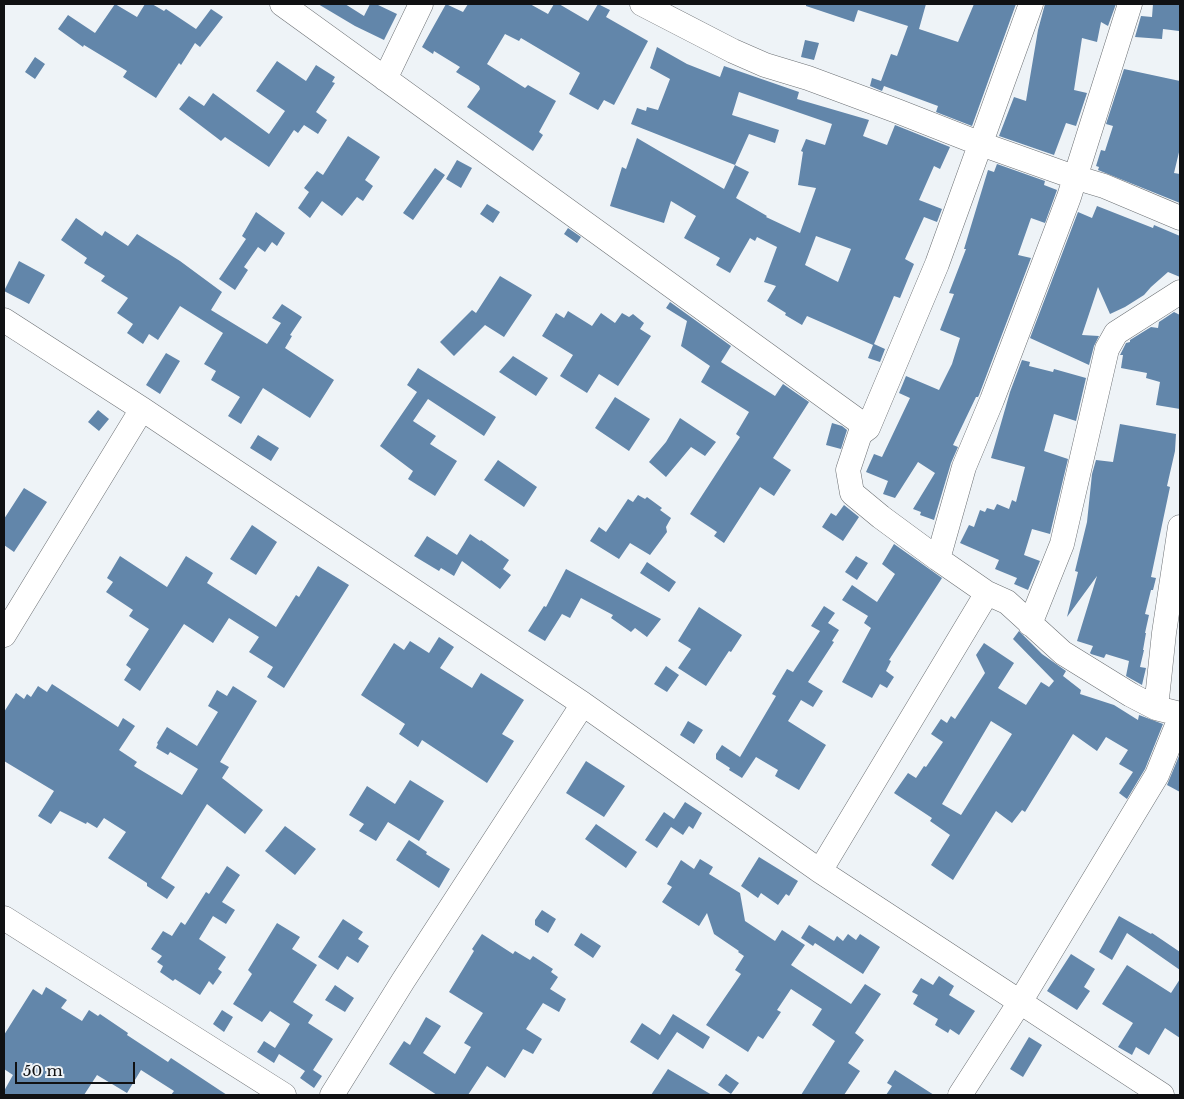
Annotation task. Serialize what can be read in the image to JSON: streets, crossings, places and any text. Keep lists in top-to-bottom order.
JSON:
{
  "scale_bar": "50 m"
}
